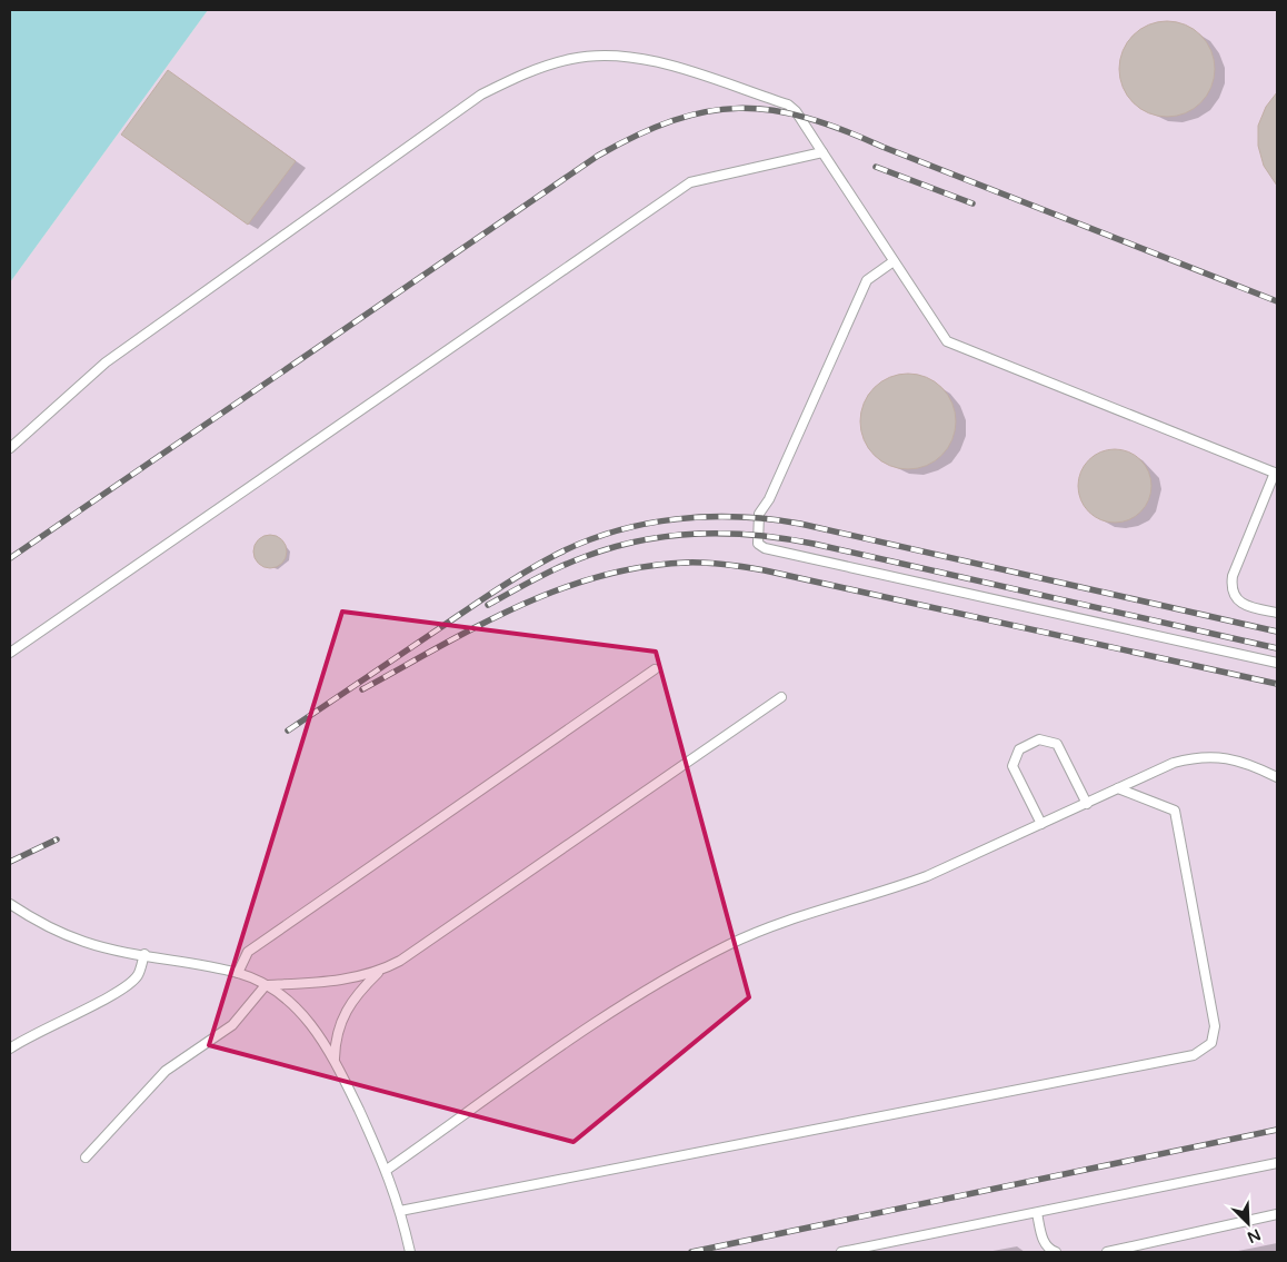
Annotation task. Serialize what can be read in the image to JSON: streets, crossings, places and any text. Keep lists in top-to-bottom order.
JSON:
{
  "north": "bottom right"
}
